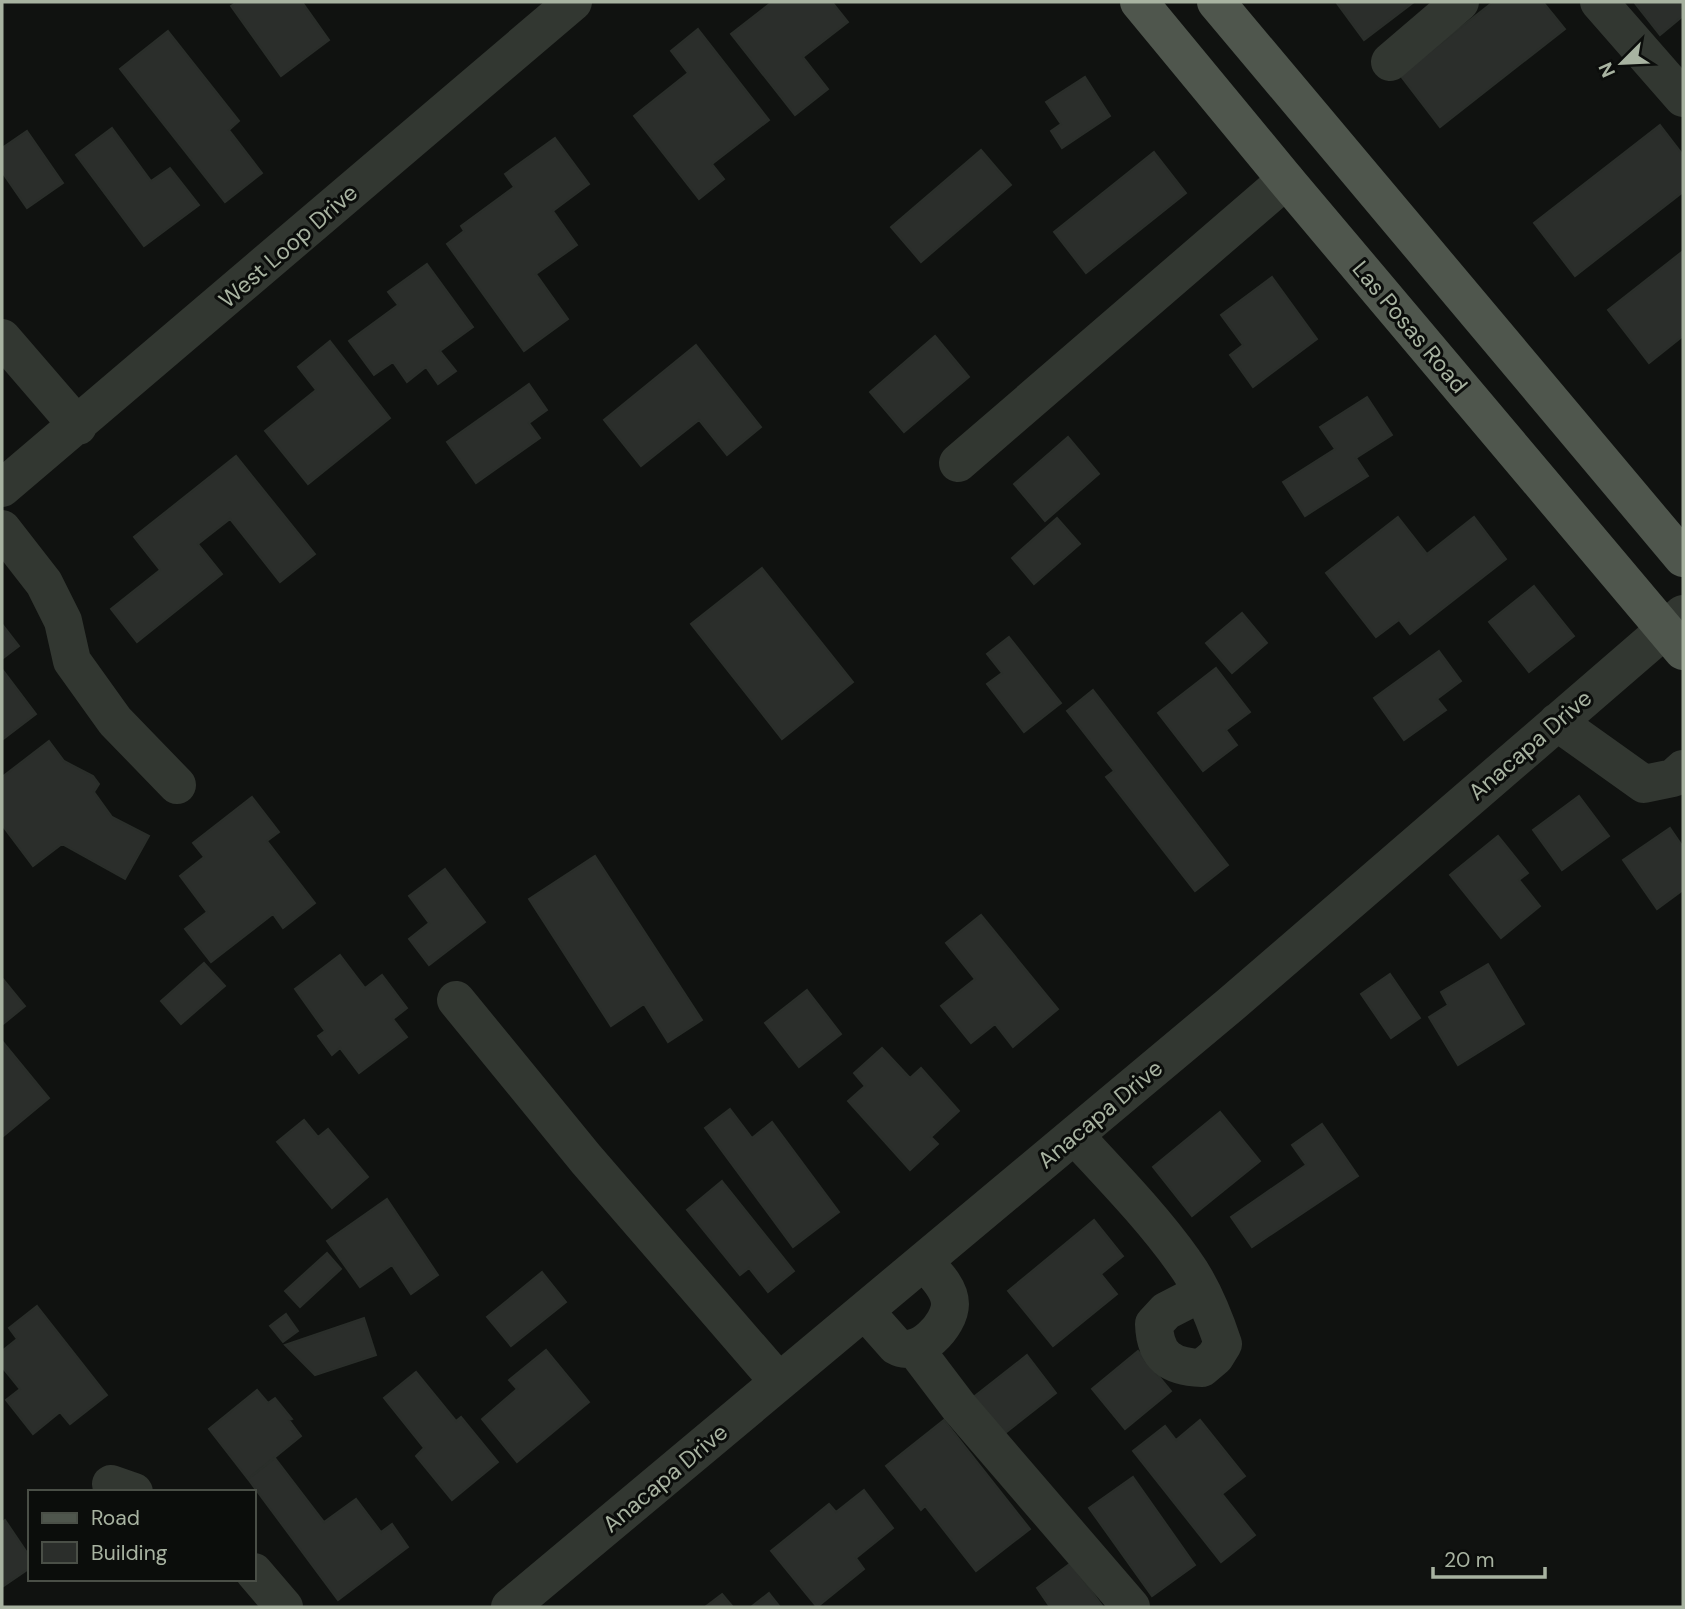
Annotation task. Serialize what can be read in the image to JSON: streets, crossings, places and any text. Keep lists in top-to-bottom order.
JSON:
{
  "streets": {
    "main road": ["Las Posas Road"],
    "street": ["West Loop Drive", "Anacapa Drive"]
  },
  "crossings": [
    ["Las Posas Road", "Anacapa Drive"]
  ],
  "legend": ["Road", "Building"],
  "scale_bar": "20 m",
  "north": "bottom left"
}
